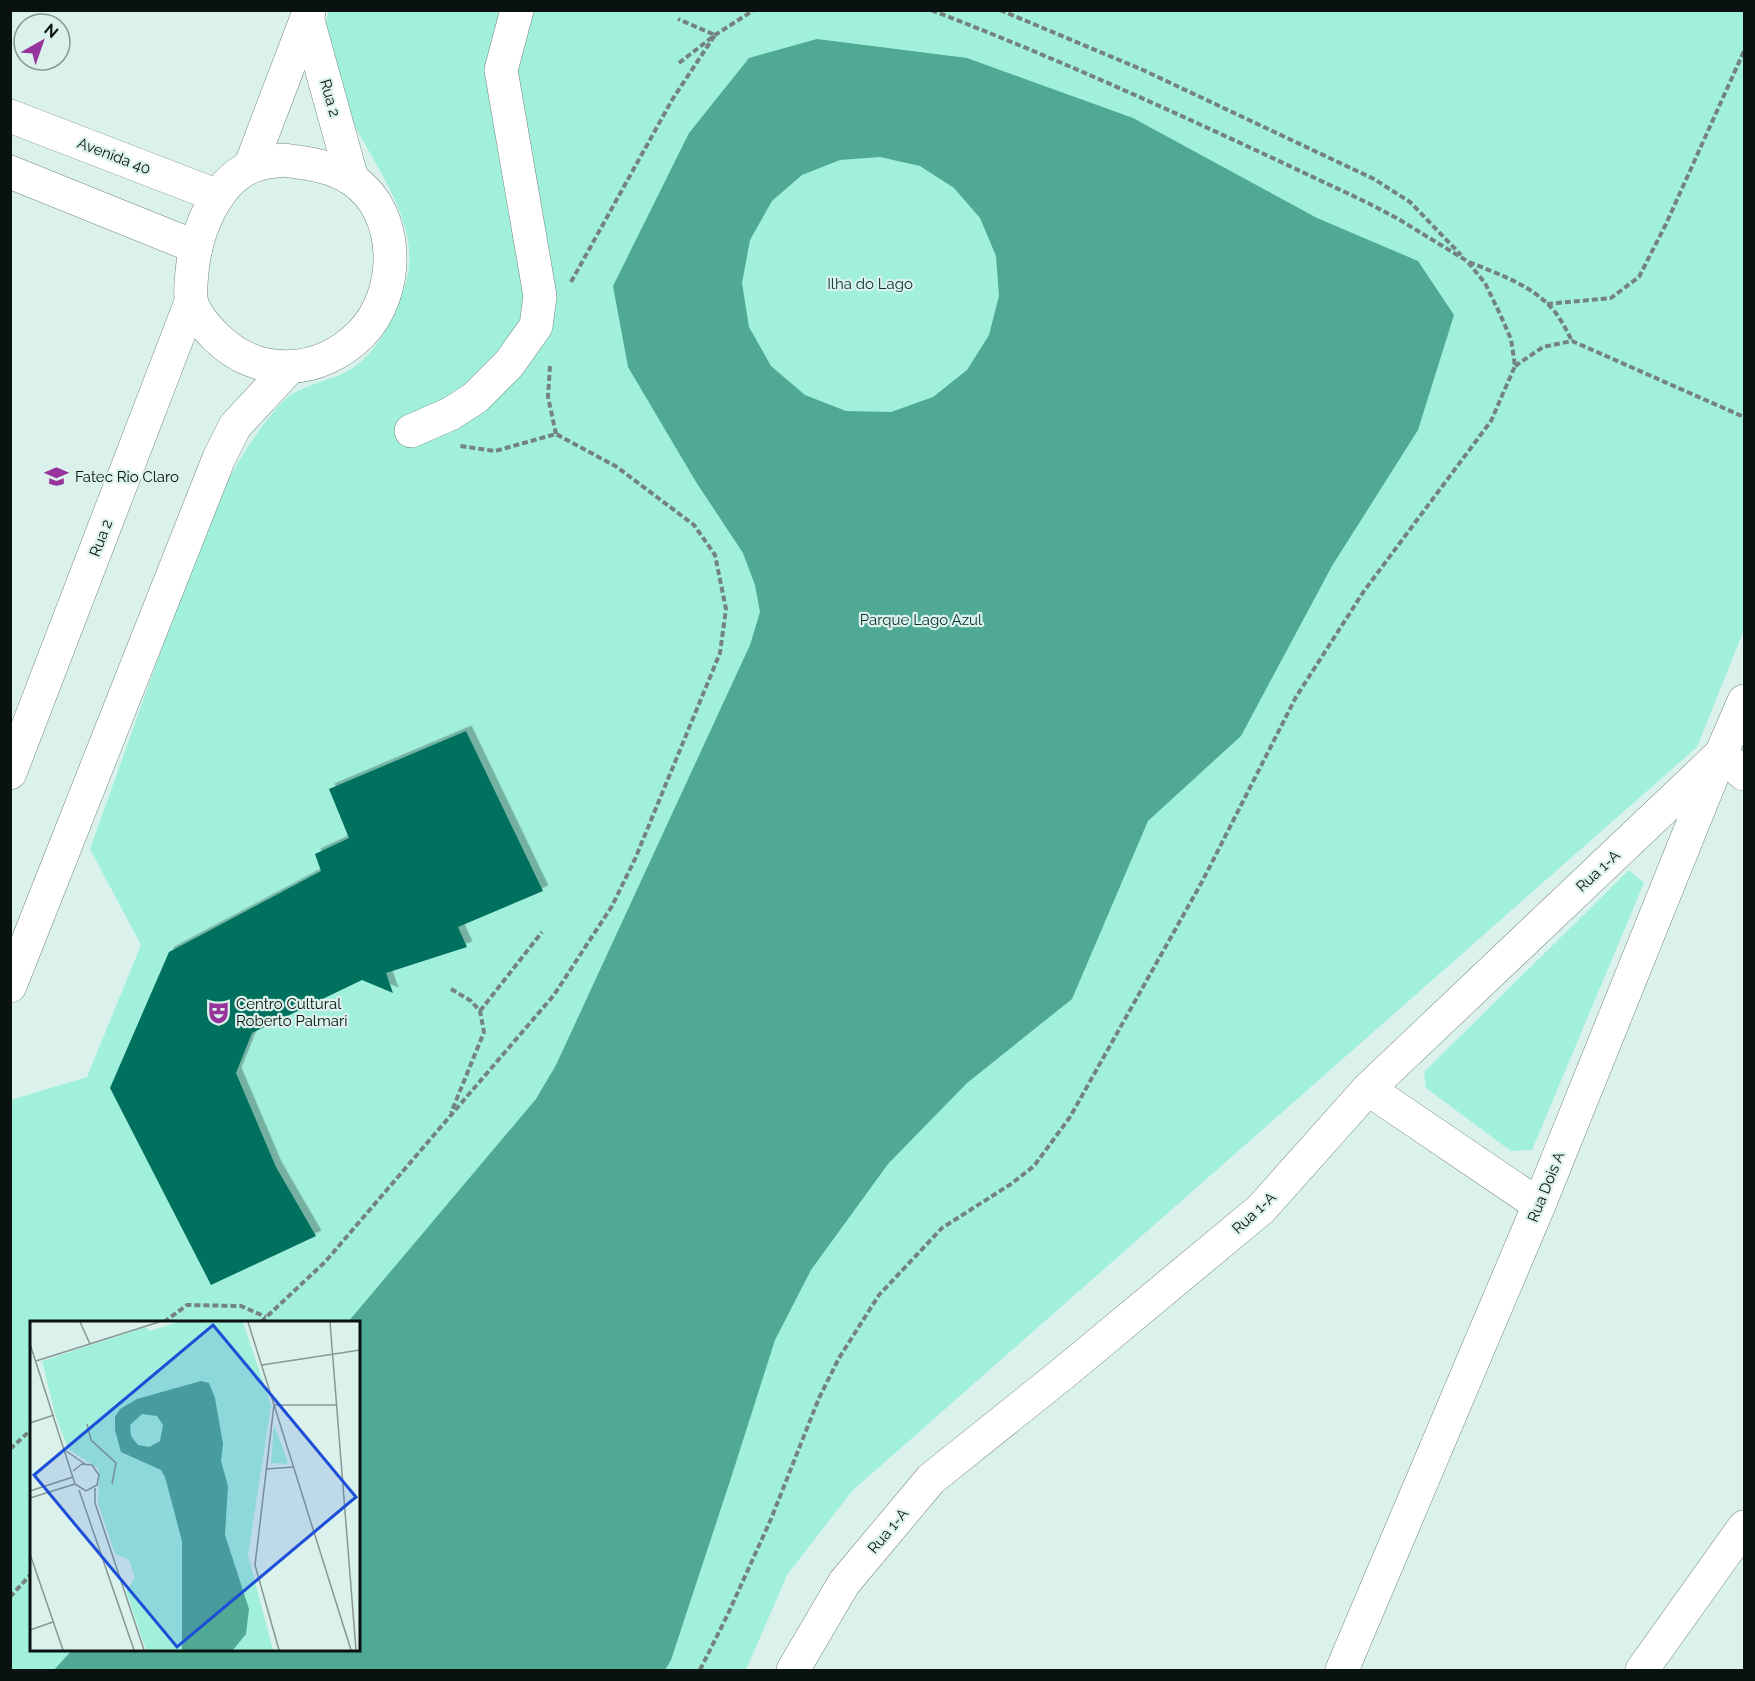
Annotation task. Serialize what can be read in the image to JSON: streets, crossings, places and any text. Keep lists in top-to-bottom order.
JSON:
{
  "streets": {
    "street": [
      "Rua 2",
      "Avenida 40",
      "Rua 1-A",
      "Rua Dois A"
    ]
  },
  "crossings": [
    ["Rua 2", "Avenida 40"],
    ["Rua 1-A", "Rua Dois A"]
  ],
  "parks": ["Ilha do Lago", "Parque Lago Azul"],
  "places": {
    "school or university": ["Fatec Rio Claro"],
    "theatre": ["Centro Cultural Roberto Palmari"]
  },
  "north": "top right"
}
